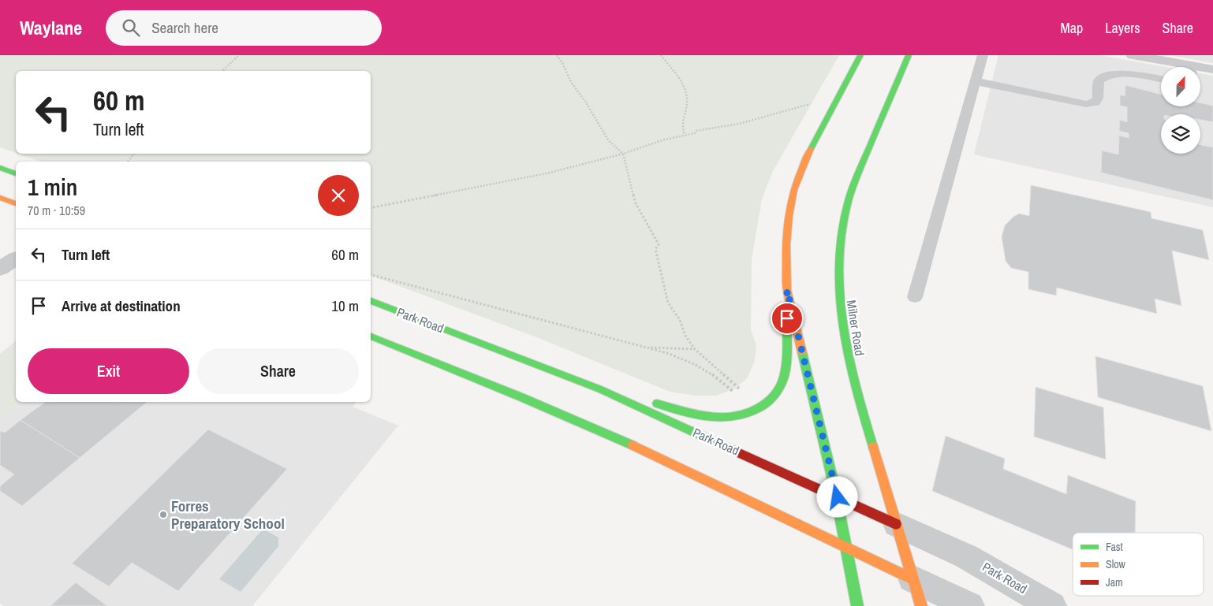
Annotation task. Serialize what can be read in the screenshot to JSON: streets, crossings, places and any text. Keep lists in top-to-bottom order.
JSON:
{
  "streets": {
    "main road": ["Park Road", "Milner Road"]
  },
  "crossings": [
    ["Park Road", "Milner Road"]
  ],
  "places": ["Forres Preparatory School"],
  "legend": ["Fast", "Slow", "Jam"],
  "north": "top",
  "page": {
    "header": "Waylane",
    "search": "Search here",
    "nav": ["Map", "Layers", "Share"],
    "turn": ["60 m", "Turn left"],
    "heading": ["1 min", "70 m · 10:59"],
    "list": [
      {
        "name": "Turn left",
        "value": "60 m"
      },
      {
        "name": "Arrive at destination",
        "value": "10 m"
      }
    ],
    "buttons": ["Exit", "Share"]
  }
}
